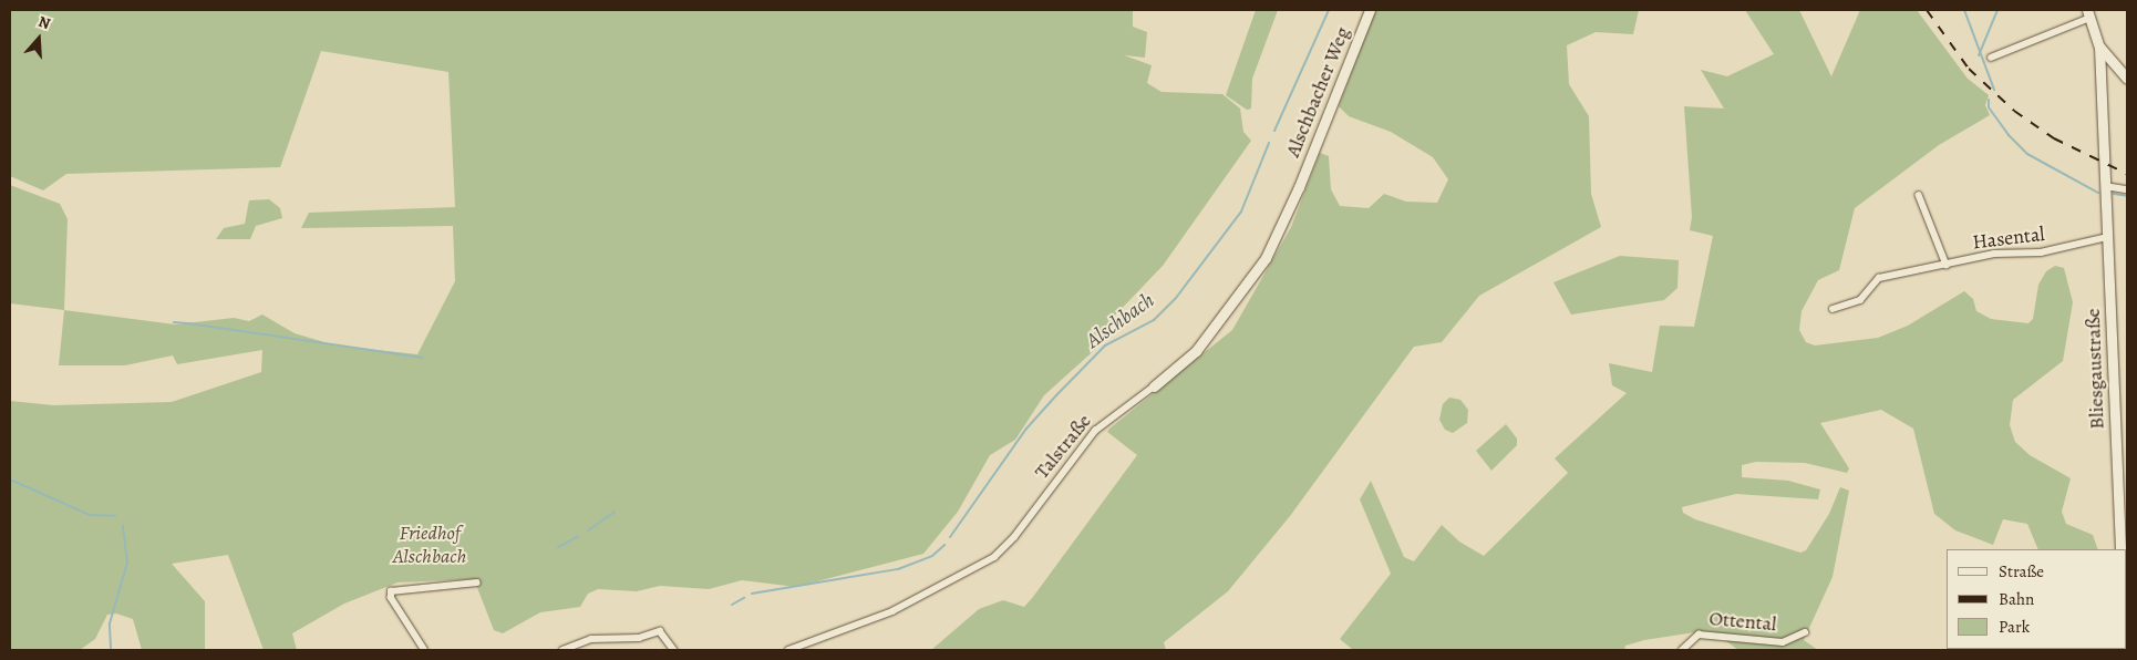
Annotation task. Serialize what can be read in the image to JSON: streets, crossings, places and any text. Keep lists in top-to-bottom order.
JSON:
{
  "streets": {
    "main road": ["Alschbacher Weg", "Bliesgaustraße", "Talstraße"],
    "street": ["Hasental", "Ottental"]
  },
  "crossings": [
    ["Alschbacher Weg", "Talstraße"],
    ["Hasental", "Bliesgaustraße"]
  ],
  "water": ["Alschbach"],
  "parks": ["Friedhof Alschbach"],
  "legend": ["Straße", "Bahn", "Park"],
  "north": "top"
}
